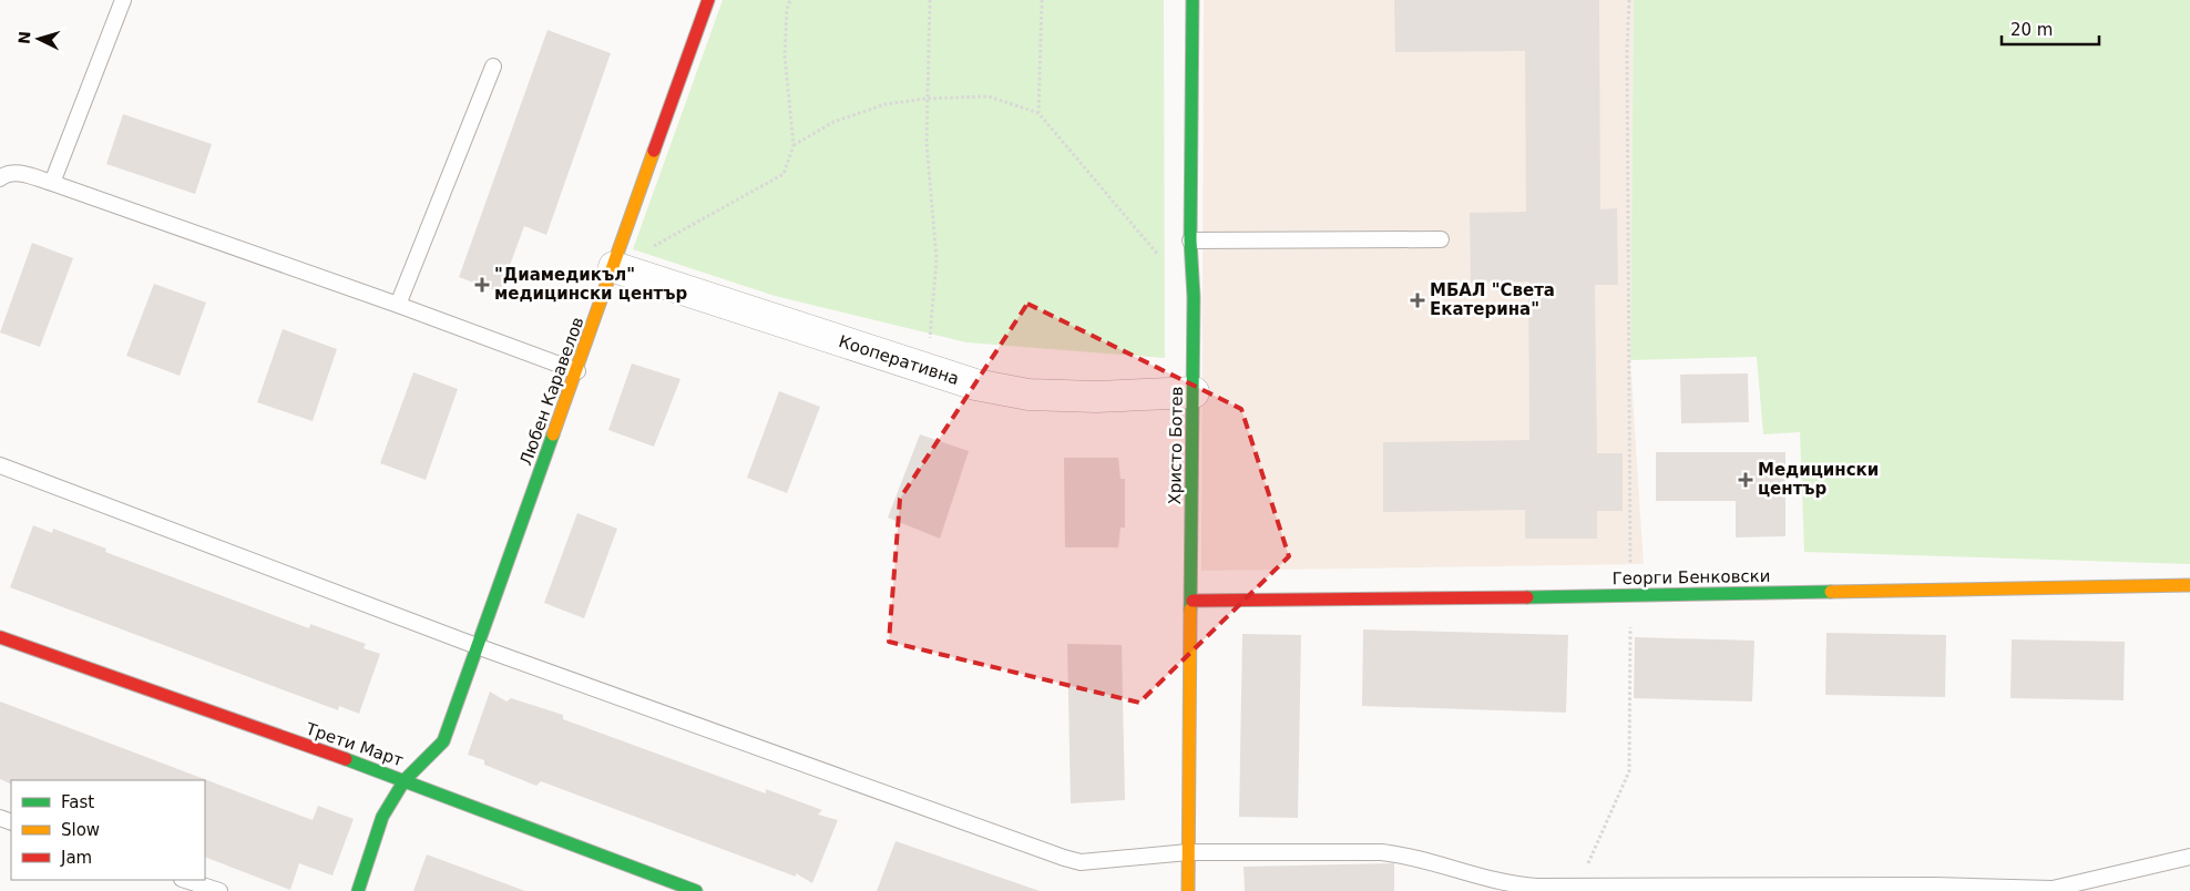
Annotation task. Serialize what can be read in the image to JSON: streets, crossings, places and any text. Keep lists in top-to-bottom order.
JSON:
{
  "streets": {
    "street": [
      "Кооперативна",
      "Любен Каравелов",
      "Христо Ботев",
      "Георги Бенковски",
      "Трети Март"
    ]
  },
  "crossings": [
    ["Кооперативна", "Любен Каравелов"],
    ["Кооперативна", "Христо Ботев"],
    ["Любен Каравелов", "Трети Март"],
    ["Христо Ботев", "Георги Бенковски"]
  ],
  "places": {
    "health": ["\"Диамедикъл\" медицински център", "МБАЛ \"Света Екатерина\"", "Медицински център"]
  },
  "legend": ["Fast", "Slow", "Jam"],
  "scale_bar": "20 m",
  "north": "left"
}
